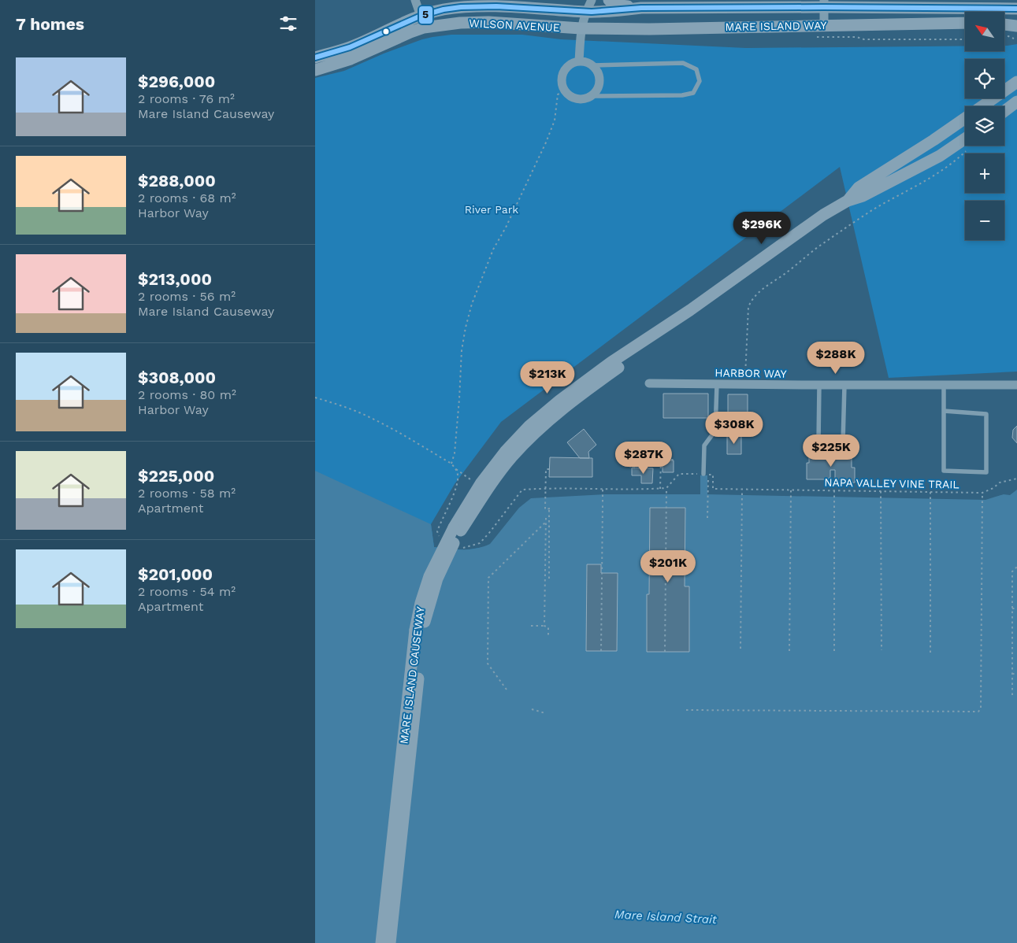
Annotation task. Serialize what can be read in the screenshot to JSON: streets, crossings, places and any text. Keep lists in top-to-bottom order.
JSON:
{
  "streets": {
    "main road": ["WILSON AVENUE", "MARE ISLAND WAY", "MARE ISLAND CAUSEWAY"],
    "street": ["HARBOR WAY"],
    "path": ["NAPA VALLEY VINE TRAIL"]
  },
  "crossings": [
    ["WILSON AVENUE", "MARE ISLAND WAY"]
  ],
  "water": ["Mare Island Strait"],
  "parks": ["River Park"],
  "lines": ["transit line 5"],
  "north": "top left",
  "page": {
    "heading": "7 homes",
    "map_buttons": ["+", "−"],
    "list": [
      {
        "name": "$296,000",
        "note": "2 rooms · 76 m² · Mare Island Causeway"
      },
      {
        "name": "$288,000",
        "note": "2 rooms · 68 m² · Harbor Way"
      },
      {
        "name": "$213,000",
        "note": "2 rooms · 56 m² · Mare Island Causeway"
      },
      {
        "name": "$308,000",
        "note": "2 rooms · 80 m² · Harbor Way"
      },
      {
        "name": "$225,000",
        "note": "2 rooms · 58 m² · Apartment"
      },
      {
        "name": "$201,000",
        "note": "2 rooms · 54 m² · Apartment"
      }
    ],
    "price": [
      "$296K",
      "$288K",
      "$213K",
      "$308K",
      "$225K",
      "$287K",
      "$201K"
    ]
  }
}
